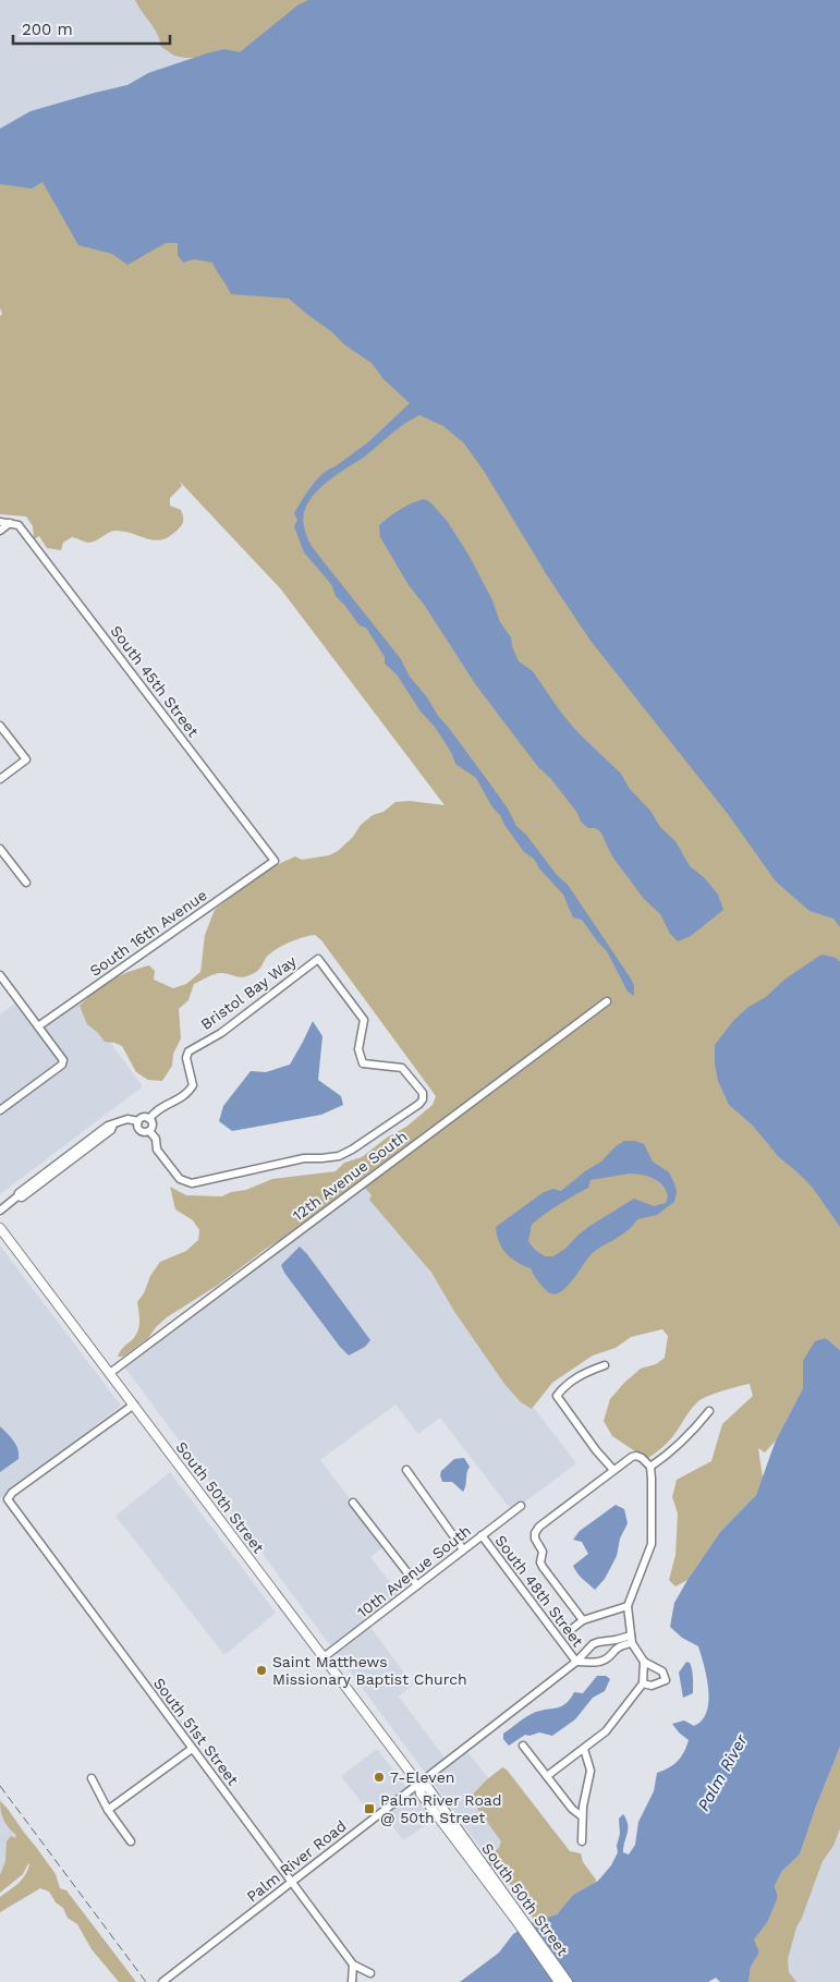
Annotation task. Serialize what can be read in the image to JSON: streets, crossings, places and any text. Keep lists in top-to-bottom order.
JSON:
{
  "streets": {
    "main road": ["South 50th Street"],
    "street": [
      "South 45th Street",
      "South 16th Avenue",
      "Bristol Bay Way",
      "12th Avenue South",
      "10th Avenue South",
      "South 48th Street",
      "South 51st Street",
      "Palm River Road"
    ]
  },
  "crossings": [
    ["South 45th Street", "South 16th Avenue"],
    ["12th Avenue South", "South 50th Street"],
    ["South 50th Street", "10th Avenue South"],
    ["South 50th Street", "South 51st Street"],
    ["South 50th Street", "Palm River Road"],
    ["10th Avenue South", "South 48th Street"],
    ["South 48th Street", "Palm River Road"],
    ["South 51st Street", "Palm River Road"]
  ],
  "water": ["Palm River"],
  "places": {
    "other": ["Saint Matthews Missionary Baptist Church", "7-Eleven"],
    "transit": ["Palm River Road @ 50th Street"]
  },
  "scale_bar": "200 m"
}
